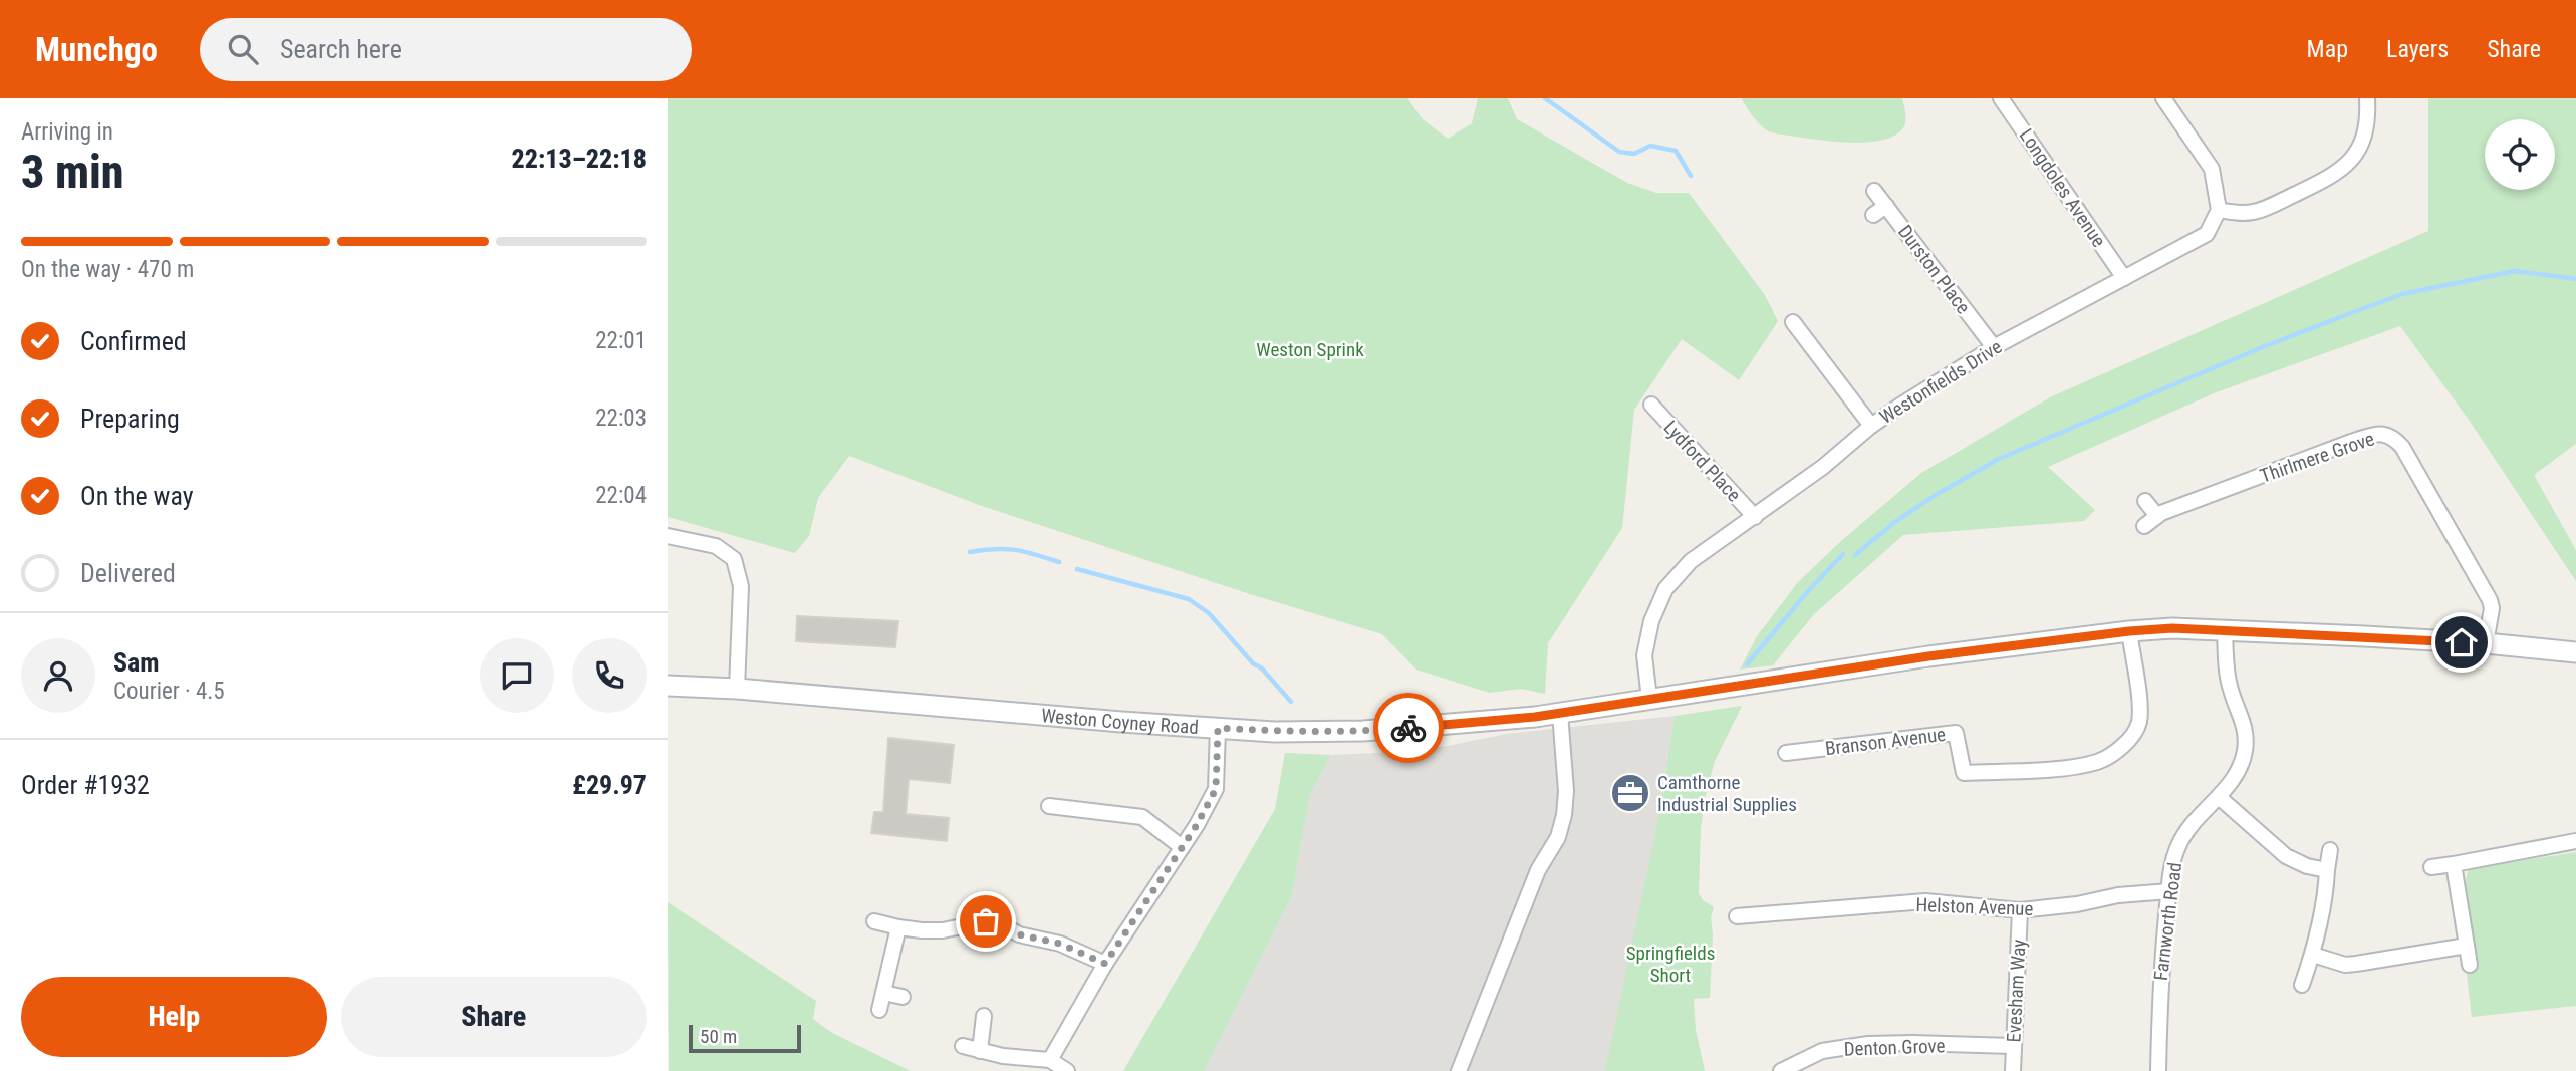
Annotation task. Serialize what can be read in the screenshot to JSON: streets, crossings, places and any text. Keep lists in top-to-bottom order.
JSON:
{
  "streets": {
    "street": [
      "Longdoles Avenue",
      "Durston Place",
      "Westonfields Drive",
      "Thirlmere Grove",
      "Lydford Place",
      "Weston Coyney Road",
      "Branson Avenue",
      "Helston Avenue",
      "Farnworth Road",
      "Evesham Way",
      "Denton Grove"
    ]
  },
  "crossings": [
    ["Longdoles Avenue", "Westonfields Drive"],
    ["Durston Place", "Westonfields Drive"],
    ["Westonfields Drive", "Lydford Place"],
    ["Westonfields Drive", "Weston Coyney Road"],
    ["Thirlmere Grove", "Weston Coyney Road"],
    ["Weston Coyney Road", "Branson Avenue"],
    ["Weston Coyney Road", "Farnworth Road"],
    ["Helston Avenue", "Farnworth Road"],
    ["Helston Avenue", "Evesham Way"],
    ["Evesham Way", "Denton Grove"]
  ],
  "parks": ["Weston Sprink", "Springfields Short"],
  "places": {
    "office": ["Camthorne Industrial Supplies"]
  },
  "scale_bar": "50 m",
  "page": {
    "header": "Munchgo",
    "search": "Search here",
    "nav": ["Map", "Layers", "Share"],
    "heading": ["3 min", "Arriving in", "22:13–22:18"],
    "panel": [
      "Sam",
      "Courier · 4.5",
      "Order #1932",
      "£29.97"
    ],
    "bar": "On the way · 470 m",
    "list": [
      ["Confirmed", "22:01"],
      ["Preparing", "22:03"],
      ["On the way", "22:04"],
      "Delivered"
    ],
    "buttons": ["Help", "Share"],
    "scale": "50 m"
  }
}
